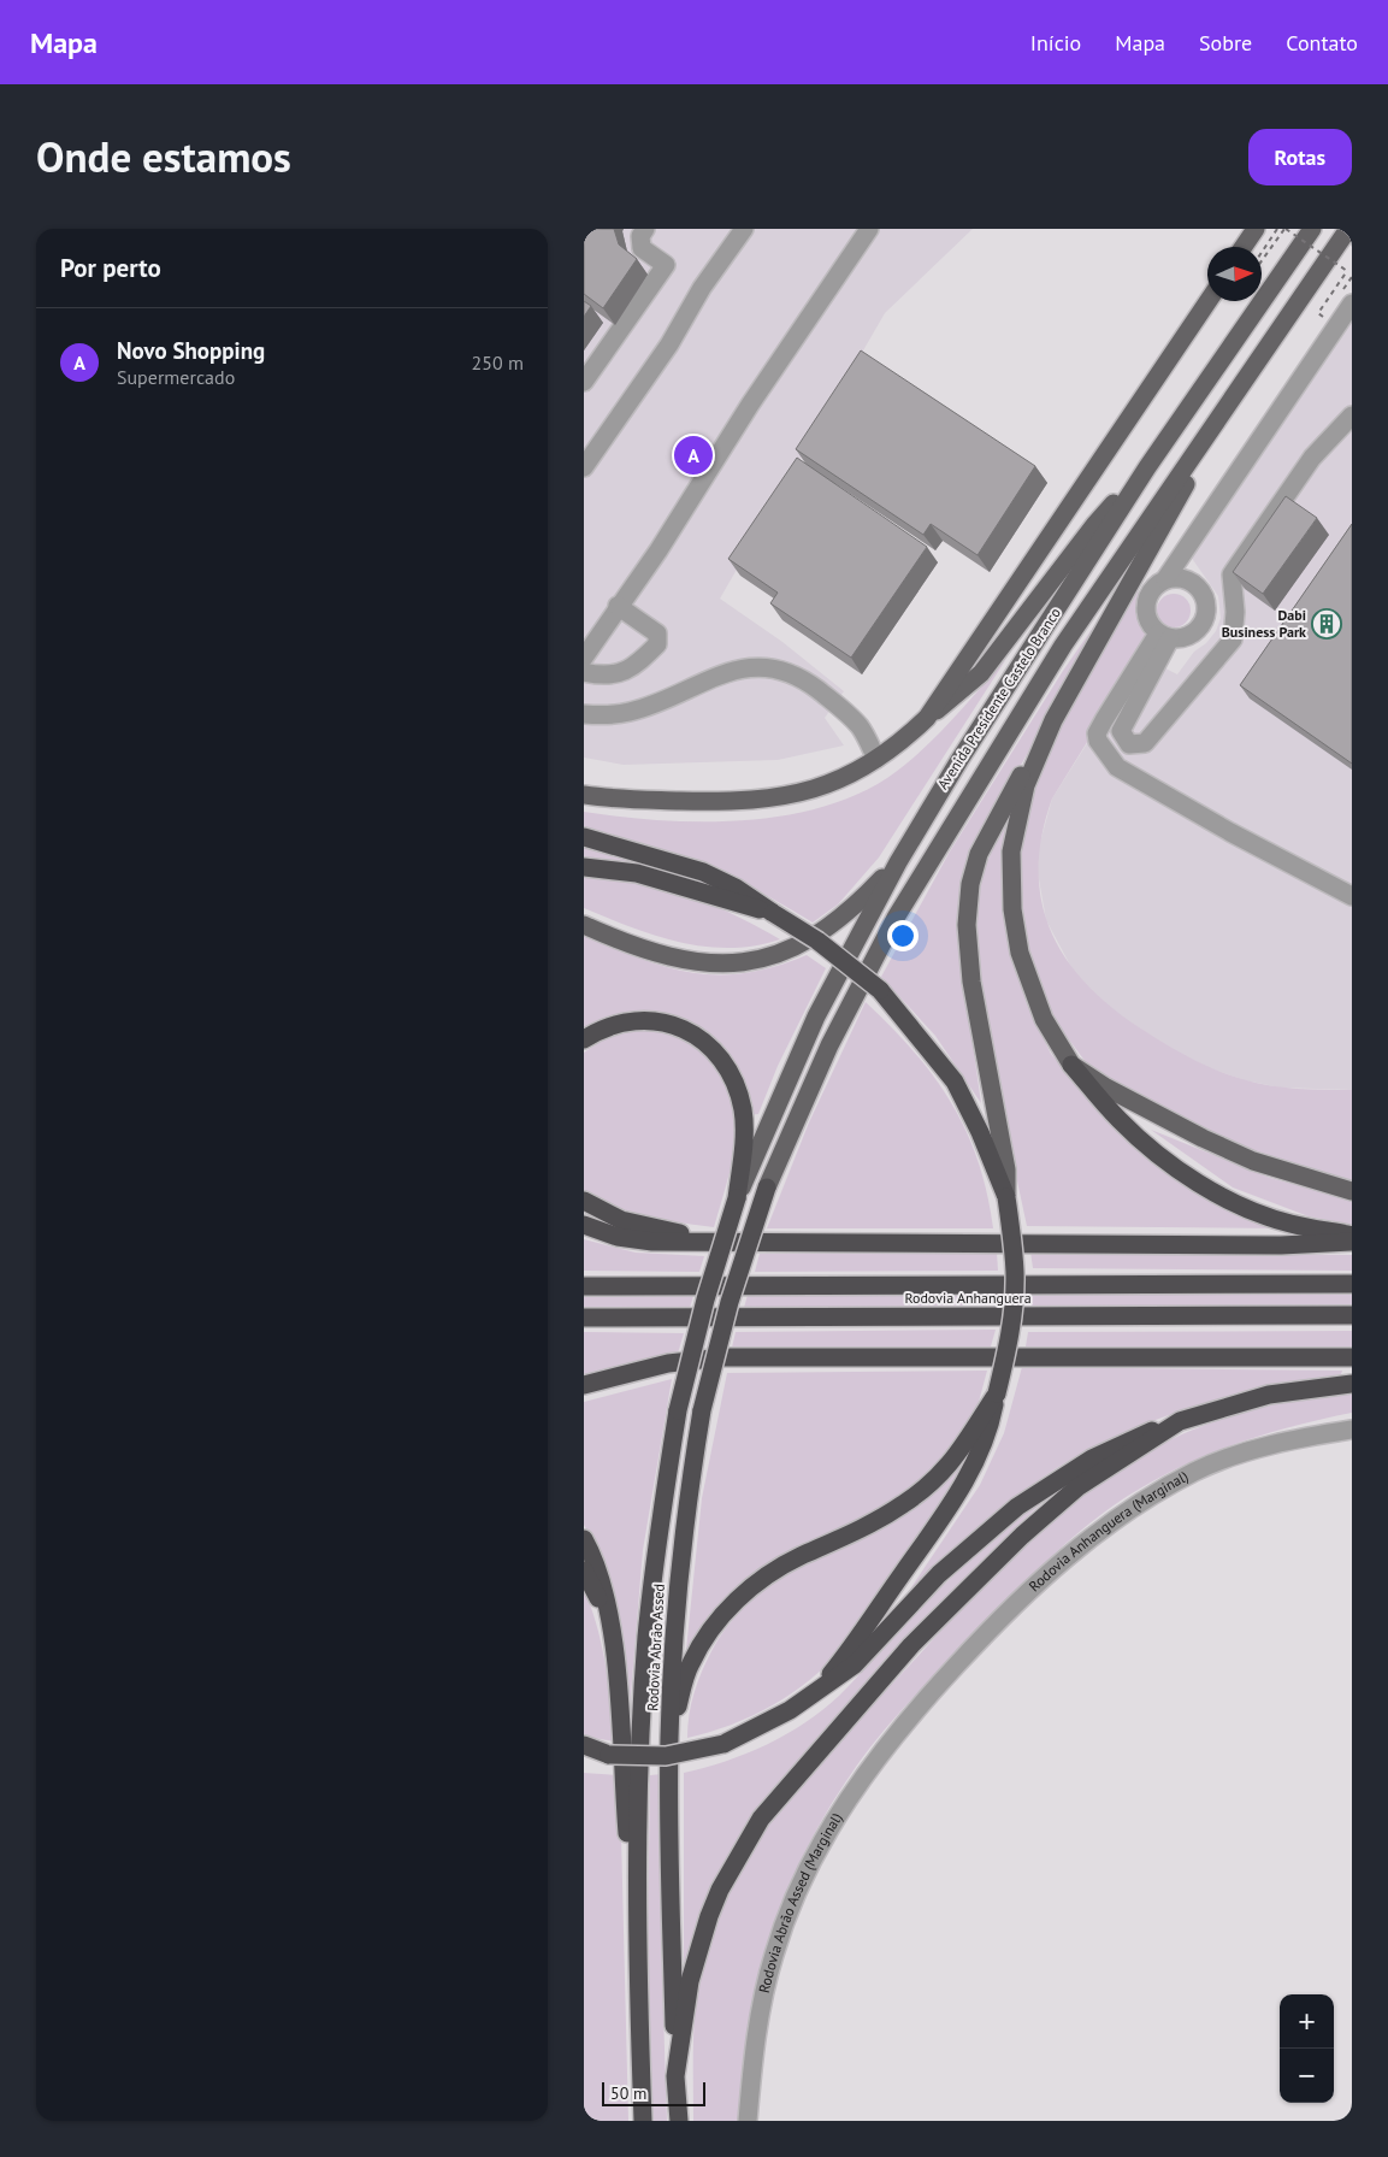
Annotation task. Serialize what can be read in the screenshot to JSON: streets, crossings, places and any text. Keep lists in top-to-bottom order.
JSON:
{
  "streets": {
    "highway": ["Rodovia Anhanguera", "Rodovia Abrão Assed"],
    "main road": ["Avenida Presidente Castelo Branco"],
    "street": ["Rodovia Anhanguera (Marginal)", "Rodovia Abrão Assed (Marginal)"]
  },
  "crossings": [
    ["Avenida Presidente Castelo Branco", "Rodovia Abrão Assed"],
    ["Rodovia Anhanguera (Marginal)", "Rodovia Abrão Assed (Marginal)"]
  ],
  "places": {
    "building": ["Dabi Business Park"]
  },
  "scale_bar": "50 m",
  "north": "right",
  "page": {
    "header": "Mapa",
    "nav": [
      "Início",
      "Mapa",
      "Sobre",
      "Contato"
    ],
    "title": "Onde estamos",
    "buttons": "Rotas",
    "heading": "Por perto",
    "list": [
      {
        "mark": "A",
        "name": "Novo Shopping",
        "note": "Supermercado",
        "value": "250 m"
      }
    ],
    "pins": "A",
    "map_buttons": ["+", "−"],
    "scale": "50 m"
  }
}
